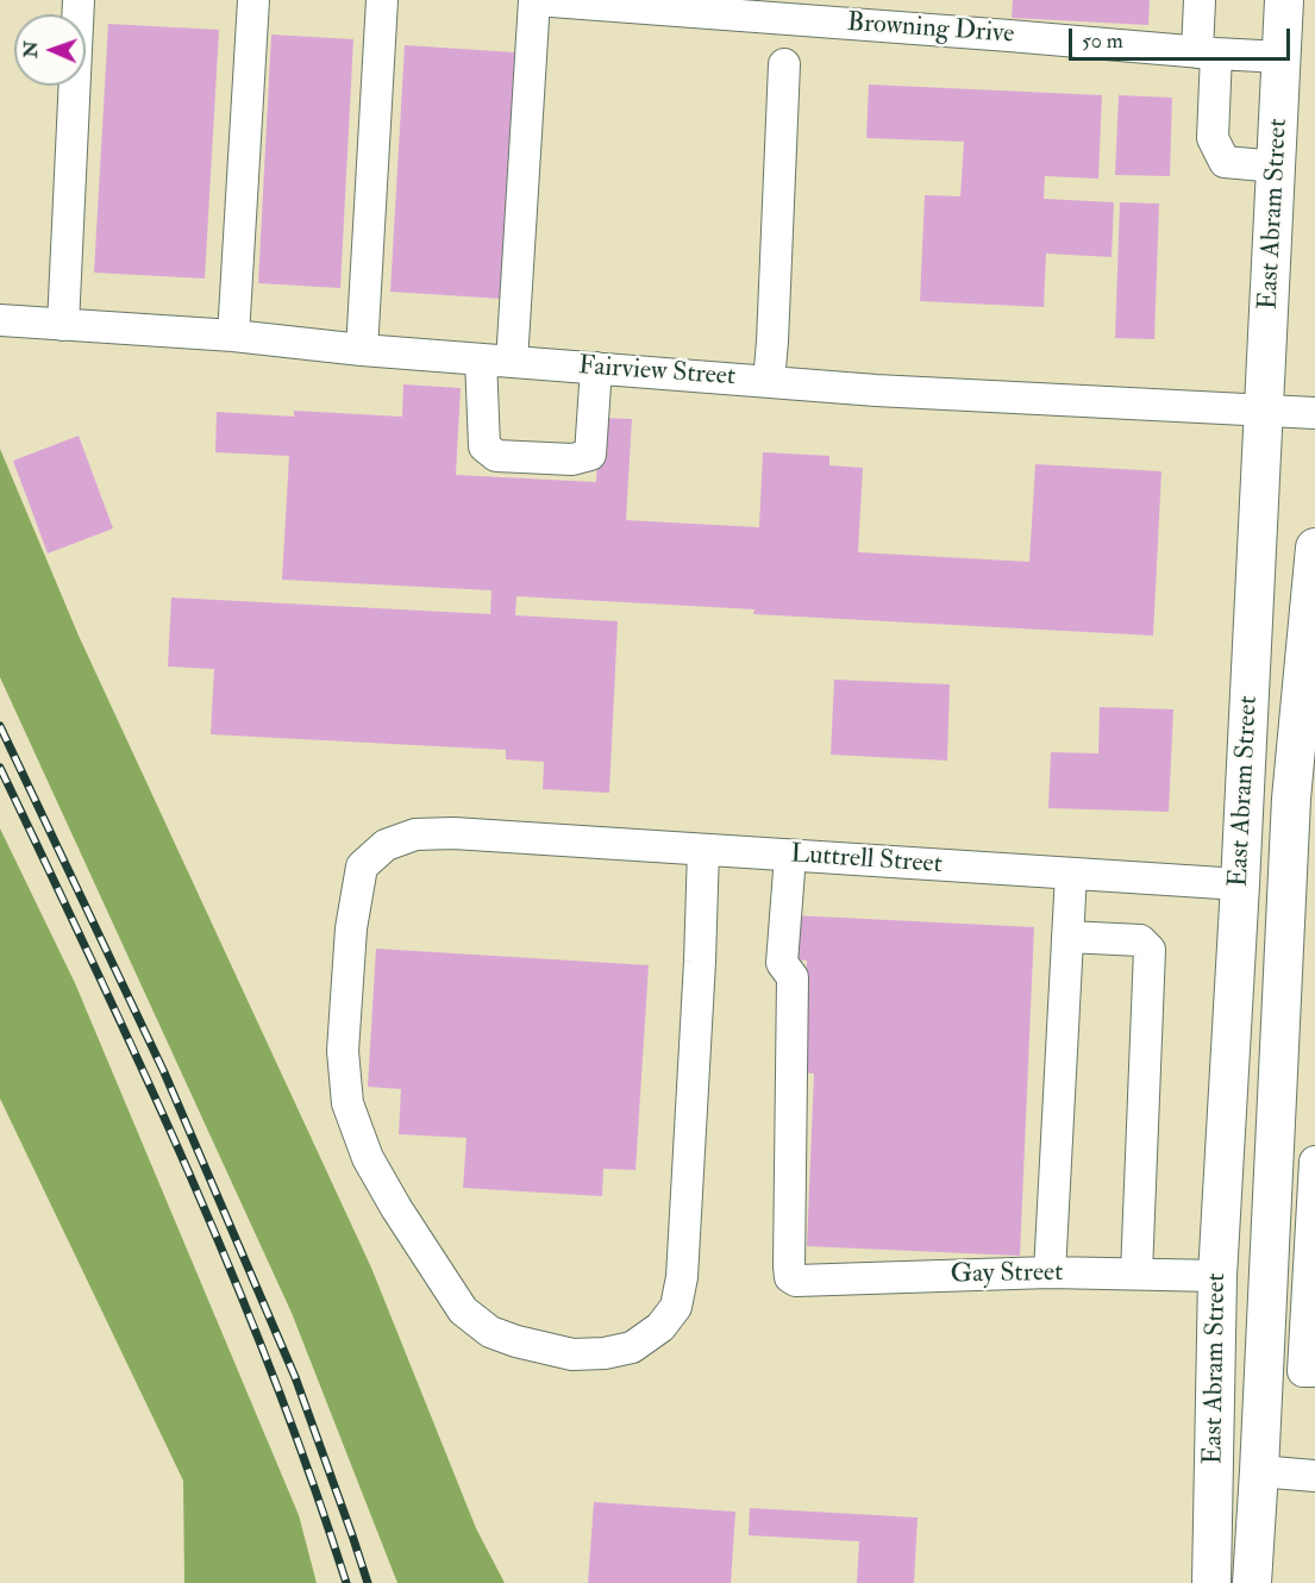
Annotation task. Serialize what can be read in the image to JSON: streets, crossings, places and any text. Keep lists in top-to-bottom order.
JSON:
{
  "streets": {
    "main road": ["East Abram Street"],
    "street": [
      "Browning Drive",
      "Fairview Street",
      "Luttrell Street",
      "Gay Street"
    ]
  },
  "crossings": [
    ["Browning Drive", "East Abram Street"],
    ["East Abram Street", "Fairview Street"],
    ["East Abram Street", "Luttrell Street"],
    ["East Abram Street", "Gay Street"],
    ["Luttrell Street", "Gay Street"]
  ],
  "scale_bar": "50 m",
  "north": "left"
}
